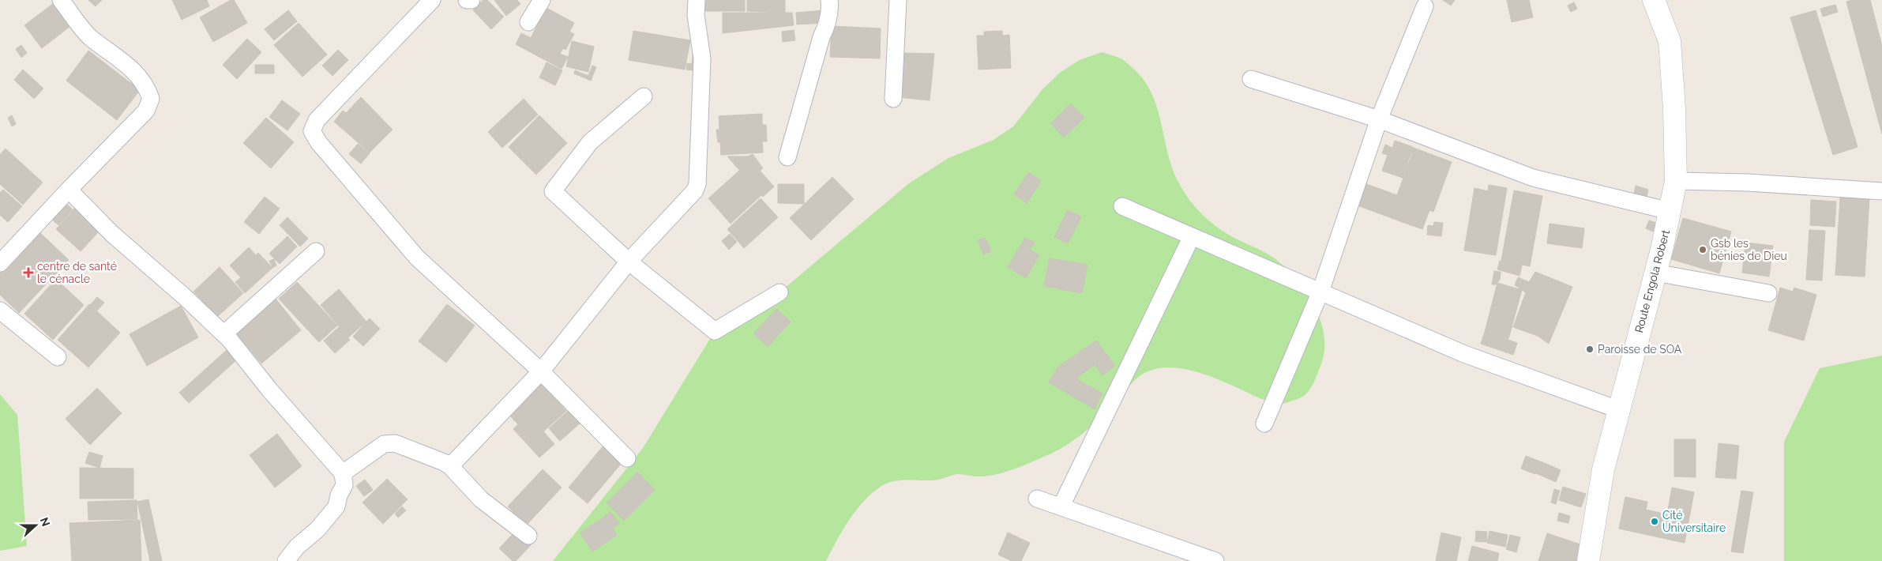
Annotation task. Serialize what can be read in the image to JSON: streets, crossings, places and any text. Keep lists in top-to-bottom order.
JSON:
{
  "streets": {
    "street": ["Route Engola Robert"]
  },
  "places": {
    "other": ["Gsb les bénies de Dieu", "Paroisse de SOA", "Cité Universitaire"],
    "health": ["centre de santé le cénacle"]
  },
  "north": "right"
}
